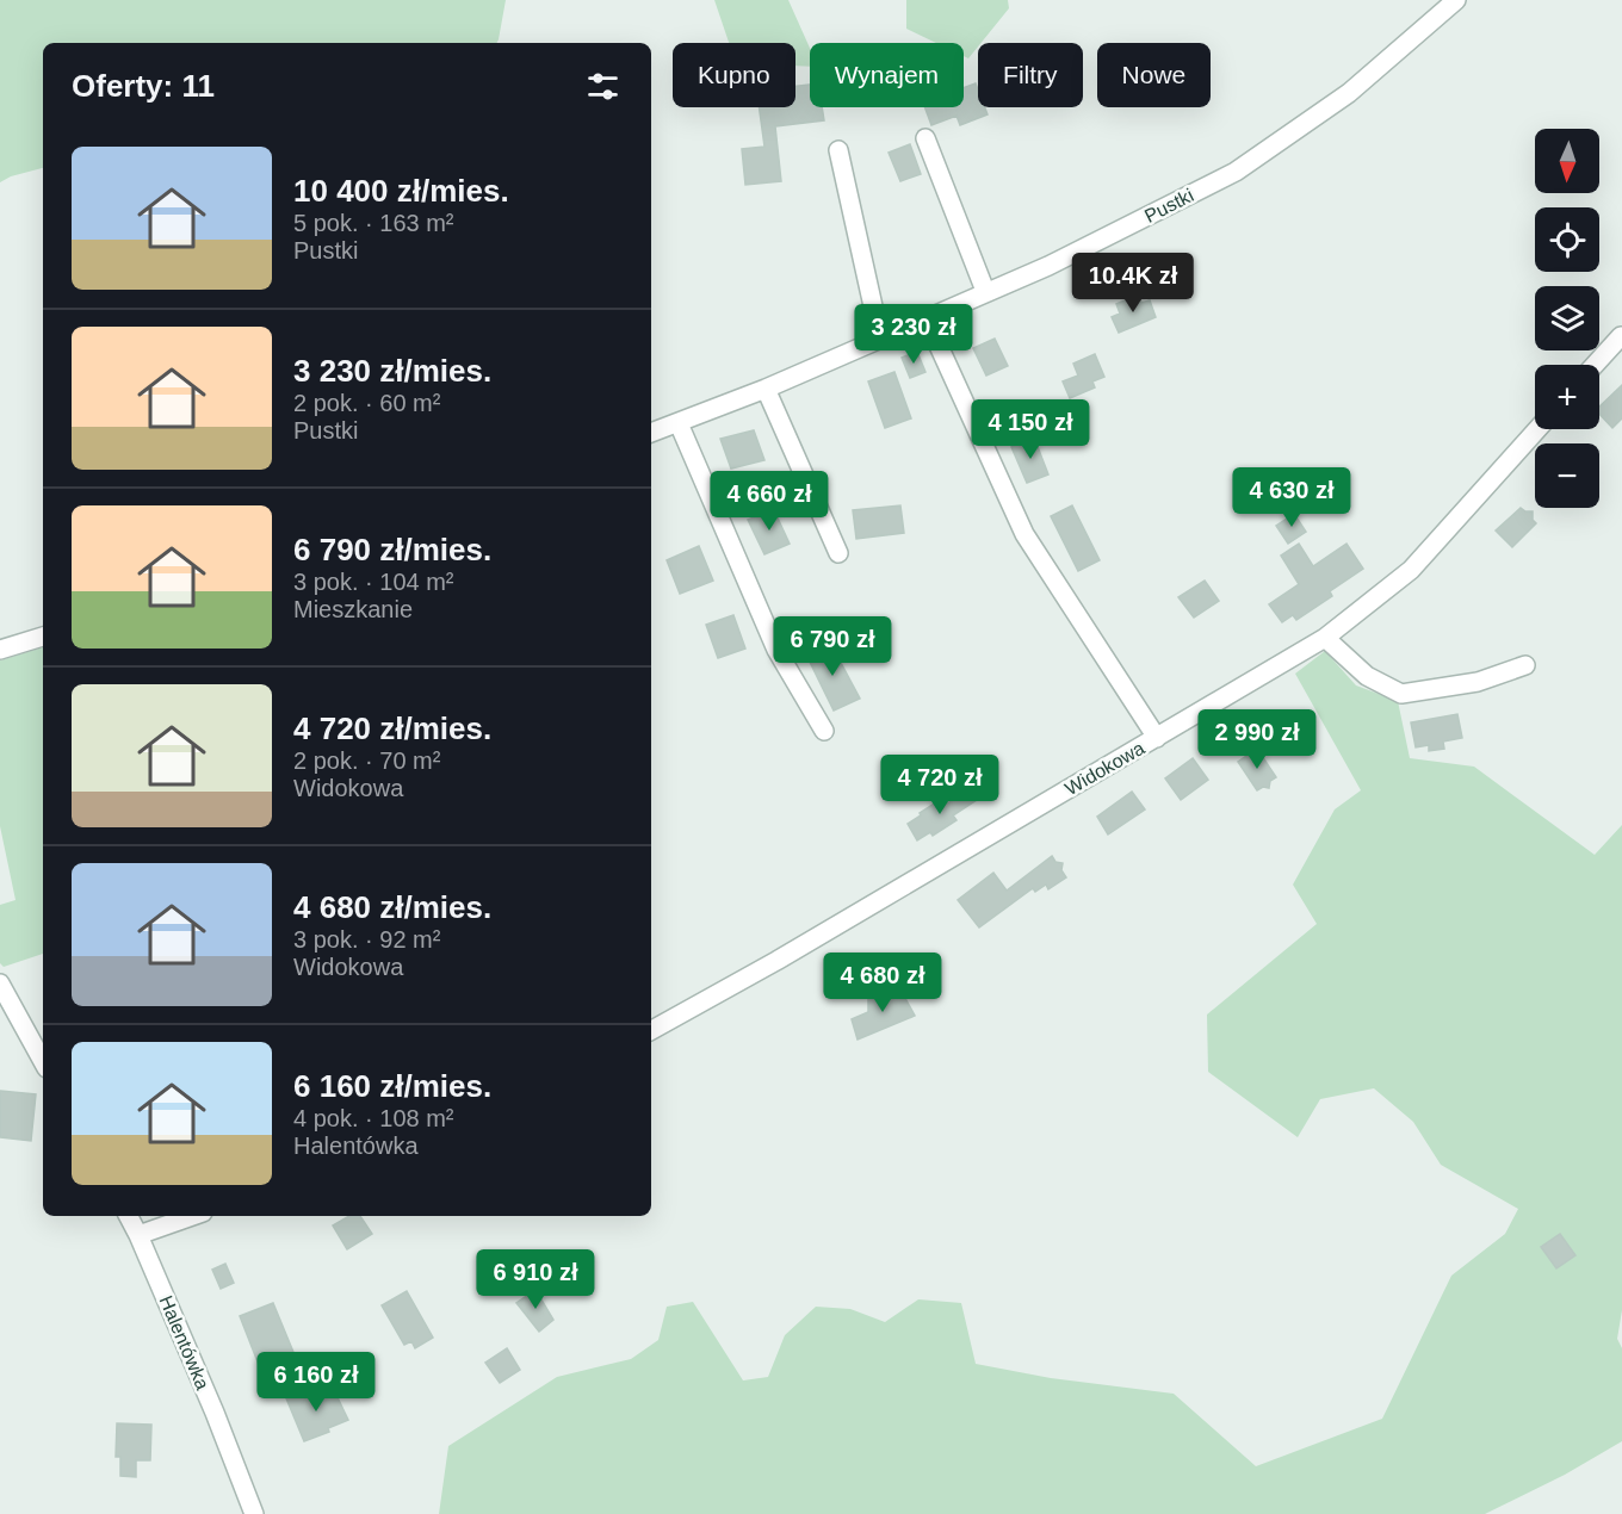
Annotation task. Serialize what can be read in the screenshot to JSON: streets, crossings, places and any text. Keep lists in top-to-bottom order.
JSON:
{
  "streets": {
    "street": ["Pustki", "Widokowa", "Halentówka"]
  },
  "north": "bottom",
  "page": {
    "chip": [
      "Kupno",
      "Wynajem",
      "Filtry",
      "Nowe"
    ],
    "heading": "Oferty: 11",
    "map_buttons": ["+", "−"],
    "list": [
      {
        "name": "10 400 zł/mies.",
        "note": "5 pok. · 163 m² · Pustki"
      },
      {
        "name": "3 230 zł/mies.",
        "note": "2 pok. · 60 m² · Pustki"
      },
      {
        "name": "6 790 zł/mies.",
        "note": "3 pok. · 104 m² · Mieszkanie"
      },
      {
        "name": "4 720 zł/mies.",
        "note": "2 pok. · 70 m² · Widokowa"
      },
      {
        "name": "4 680 zł/mies.",
        "note": "3 pok. · 92 m² · Widokowa"
      },
      {
        "name": "6 160 zł/mies.",
        "note": "4 pok. · 108 m² · Halentówka"
      }
    ],
    "price": [
      "10.4K zł",
      "3 230 zł",
      "4 150 zł",
      "4 630 zł",
      "4 660 zł",
      "6 790 zł",
      "2 990 zł",
      "4 720 zł",
      "4 680 zł",
      "6 910 zł",
      "6 160 zł"
    ]
  }
}
